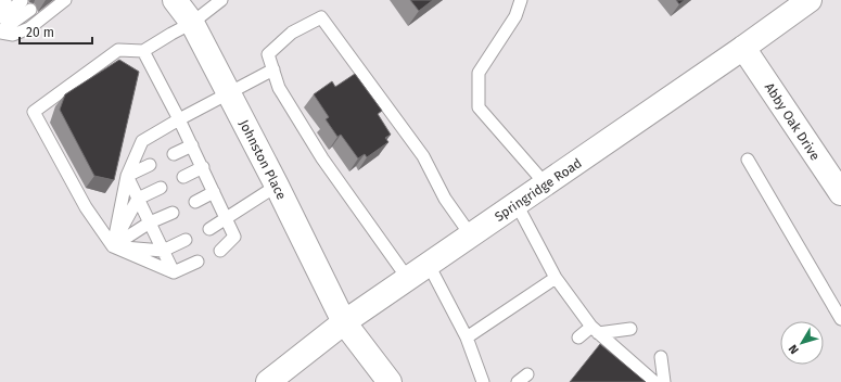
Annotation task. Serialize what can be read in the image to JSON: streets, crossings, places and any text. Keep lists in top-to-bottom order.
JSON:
{
  "streets": {
    "main road": ["Abby Oak Drive", "Johnston Place", "Springridge Road"]
  },
  "crossings": [
    ["Abby Oak Drive", "Springridge Road"],
    ["Johnston Place", "Springridge Road"]
  ],
  "scale_bar": "20 m",
  "north": "bottom left"
}
